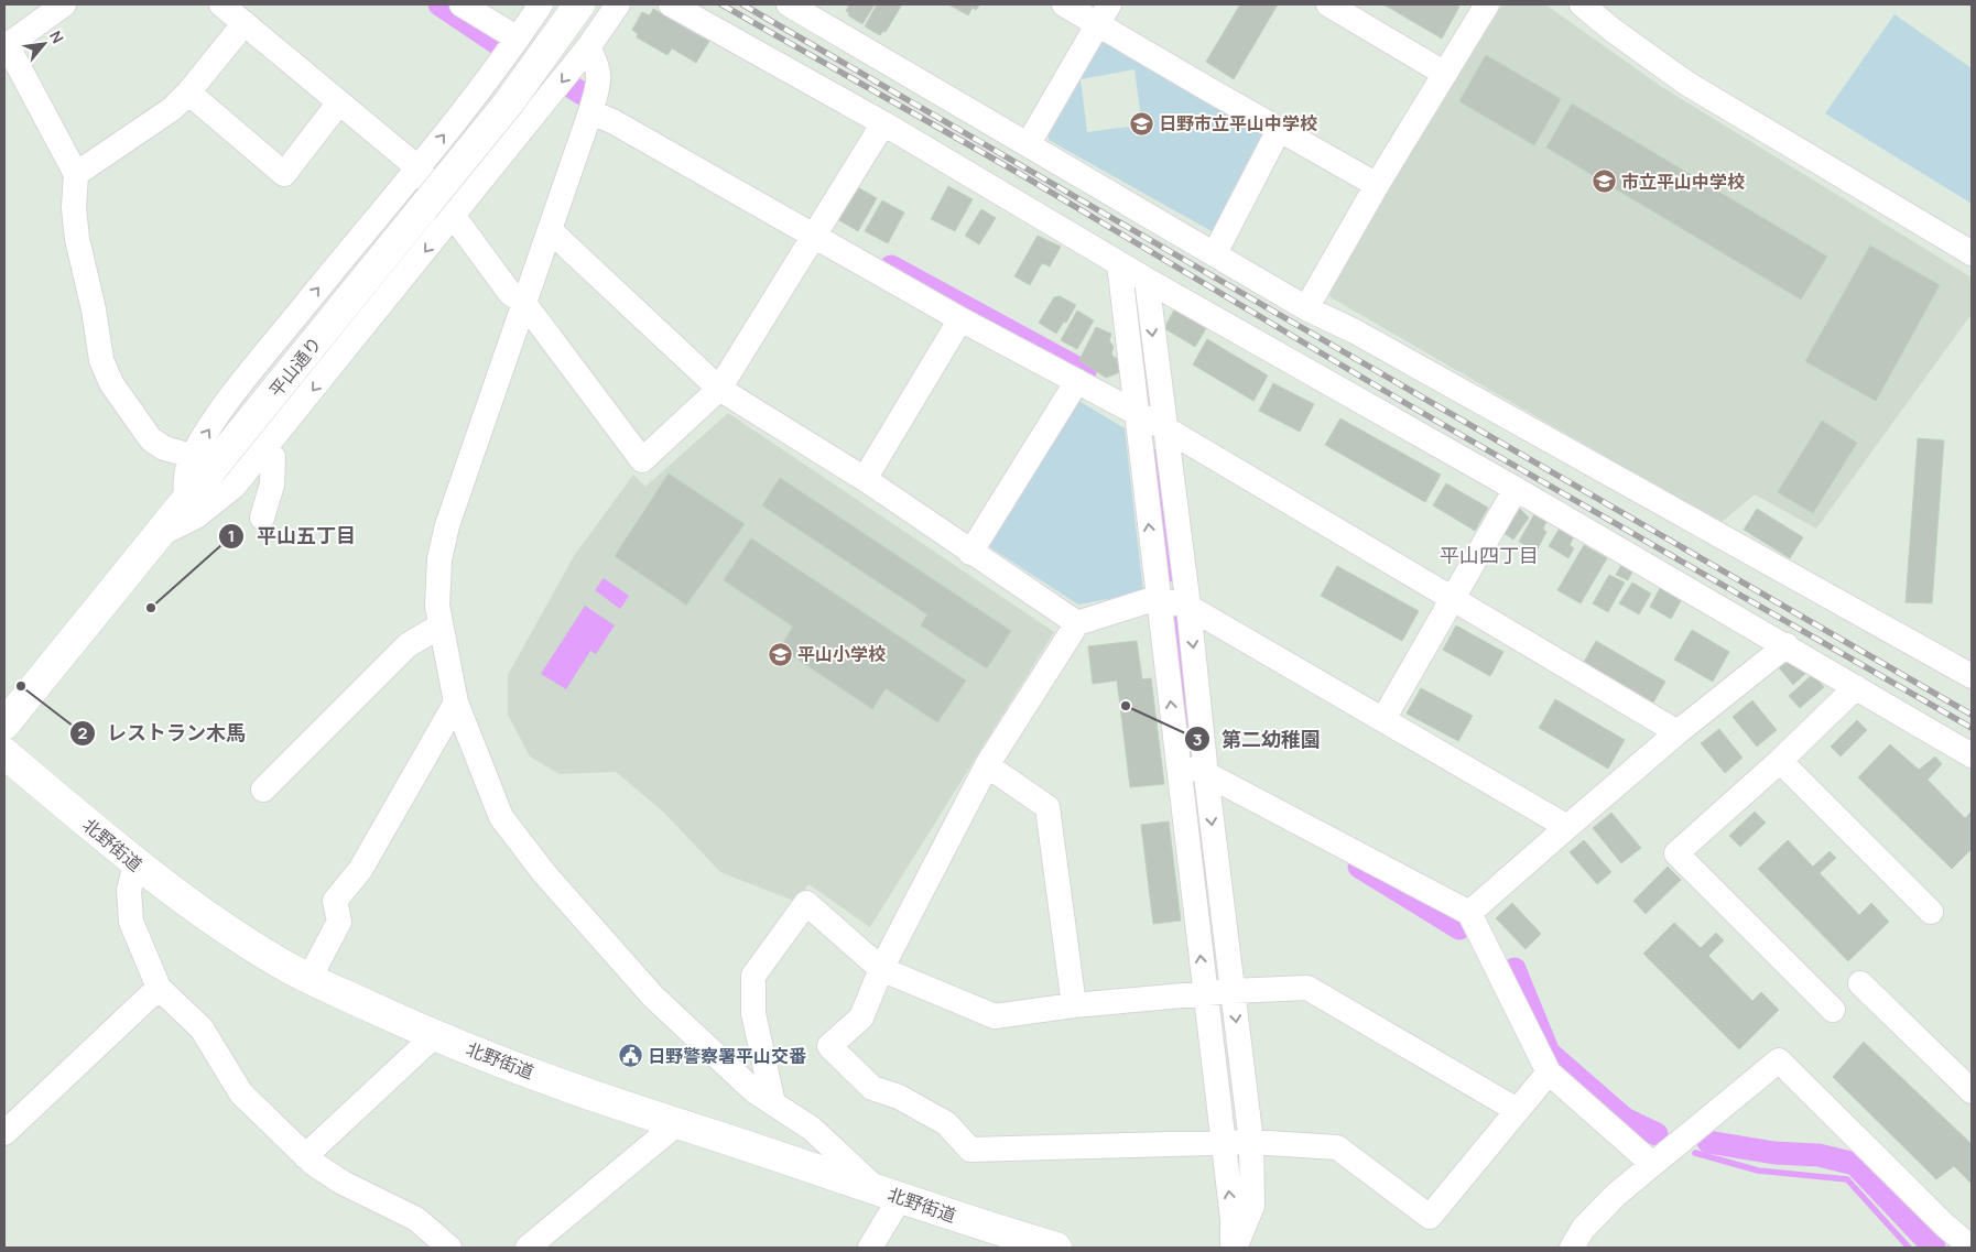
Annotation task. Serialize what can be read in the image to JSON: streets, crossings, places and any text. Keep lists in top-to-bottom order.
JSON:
{
  "streets": {
    "main road": ["平山通り", "北野街道"]
  },
  "districts": ["平山四丁目"],
  "places": {
    "school or university": ["日野市立平山中学校", "市立平山中学校", "平山小学校"],
    "other": ["平山五丁目", "レストラン木馬", "第二幼稚園"],
    "public building": ["日野警察署平山交番"]
  },
  "north": "top right"
}
